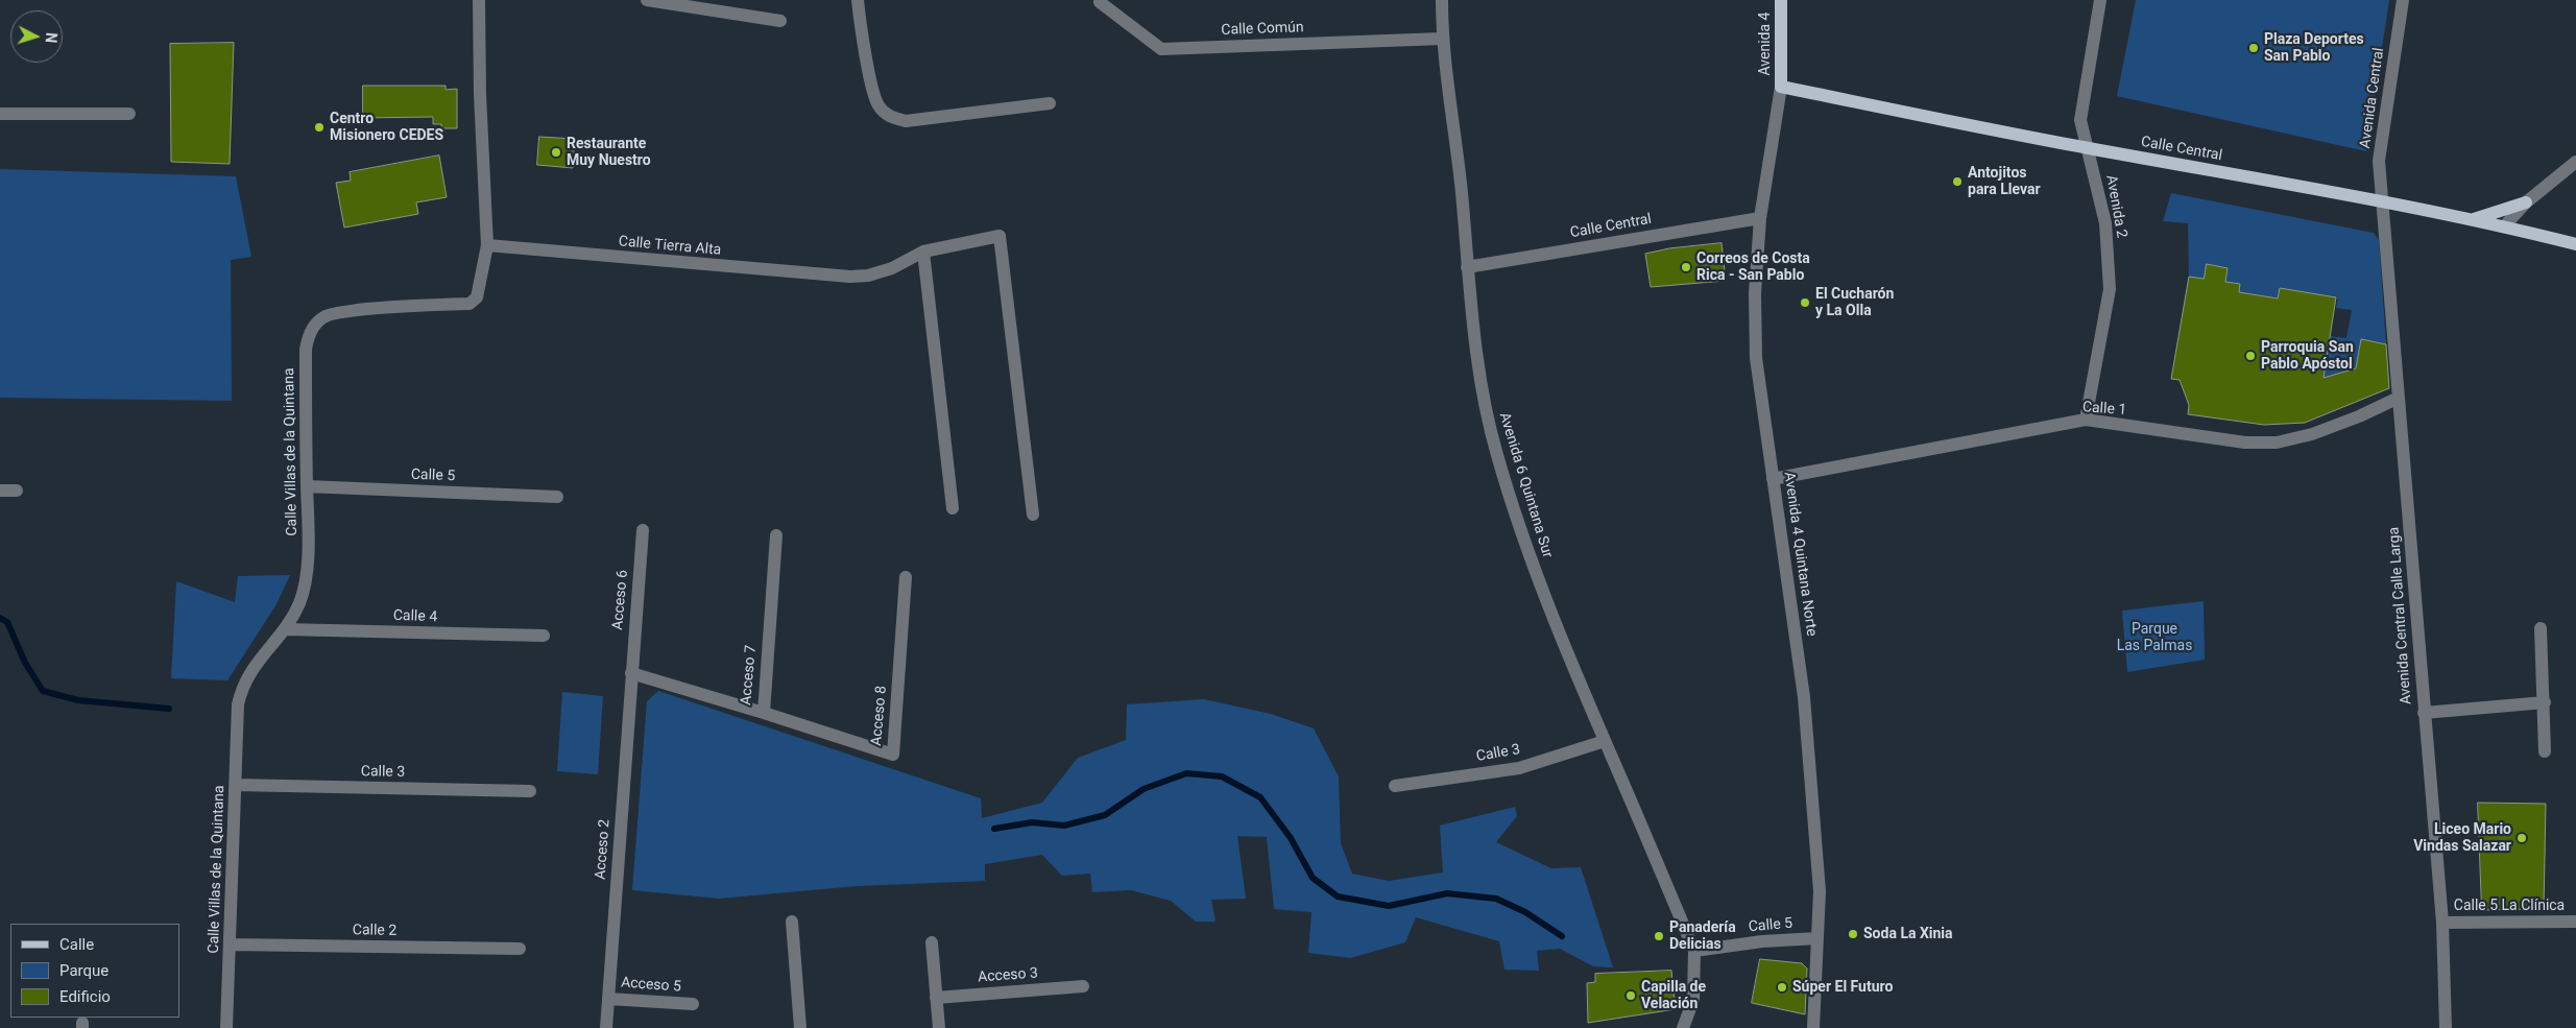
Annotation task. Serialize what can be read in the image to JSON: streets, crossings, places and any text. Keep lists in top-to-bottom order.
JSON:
{
  "streets": {
    "main road": ["Avenida 4", "Calle Central"],
    "street": [
      "Calle Común",
      "Avenida Central",
      "Avenida 2",
      "Calle Tierra Alta",
      "Calle 1",
      "Calle Villas de la Quintana",
      "Calle 5",
      "Avenida 6 Quintana Sur",
      "Avenida 4 Quintana Norte",
      "Acceso 6",
      "Avenida Central Calle Larga",
      "Calle 4",
      "Acceso 7",
      "Acceso 8",
      "Calle 3",
      "Acceso 2",
      "Calle 5 La Clínica",
      "Calle 2",
      "Acceso 3",
      "Acceso 5"
    ]
  },
  "crossings": [
    ["Calle Común", "Avenida 6 Quintana Sur"],
    ["Avenida 4", "Calle Central"],
    ["Avenida 4", "Avenida 4 Quintana Norte"],
    ["Avenida Central", "Calle Central"],
    ["Avenida Central", "Avenida Central Calle Larga"],
    ["Calle Central", "Avenida 2"],
    ["Calle Central", "Avenida 6 Quintana Sur"],
    ["Calle Central", "Avenida 4 Quintana Norte"],
    ["Calle Central", "Avenida Central Calle Larga"],
    ["Avenida 2", "Calle 1"],
    ["Calle Tierra Alta", "Calle Villas de la Quintana"],
    ["Calle 1", "Avenida 4 Quintana Norte"],
    ["Calle 1", "Avenida Central Calle Larga"],
    ["Calle Villas de la Quintana", "Calle 5"],
    ["Calle Villas de la Quintana", "Calle 4"],
    ["Calle Villas de la Quintana", "Calle 3"],
    ["Calle Villas de la Quintana", "Calle 2"],
    ["Calle 5", "Avenida 6 Quintana Sur"],
    ["Calle 5", "Avenida 4 Quintana Norte"],
    ["Avenida 6 Quintana Sur", "Calle 3"],
    ["Acceso 6", "Acceso 7"],
    ["Acceso 6", "Acceso 2"],
    ["Avenida Central Calle Larga", "Calle 5 La Clínica"],
    ["Acceso 7", "Acceso 8"],
    ["Acceso 7", "Acceso 2"],
    ["Acceso 2", "Acceso 5"]
  ],
  "parks": ["Parque Las Palmas"],
  "places": [
    "Plaza Deportes San Pablo",
    "Centro Misionero CEDES",
    "Restaurante Muy Nuestro",
    "Antojitos para Llevar",
    "Correos de Costa Rica - San Pablo",
    "El Cucharón y La Olla",
    "Parroquia San Pablo Apóstol",
    "Liceo Mario Vindas Salazar",
    "Soda La Xinia",
    "Panadería Delicias",
    "Súper El Futuro",
    "Capilla de Velación"
  ],
  "legend": ["Calle", "Parque", "Edificio"],
  "north": "right"
}
